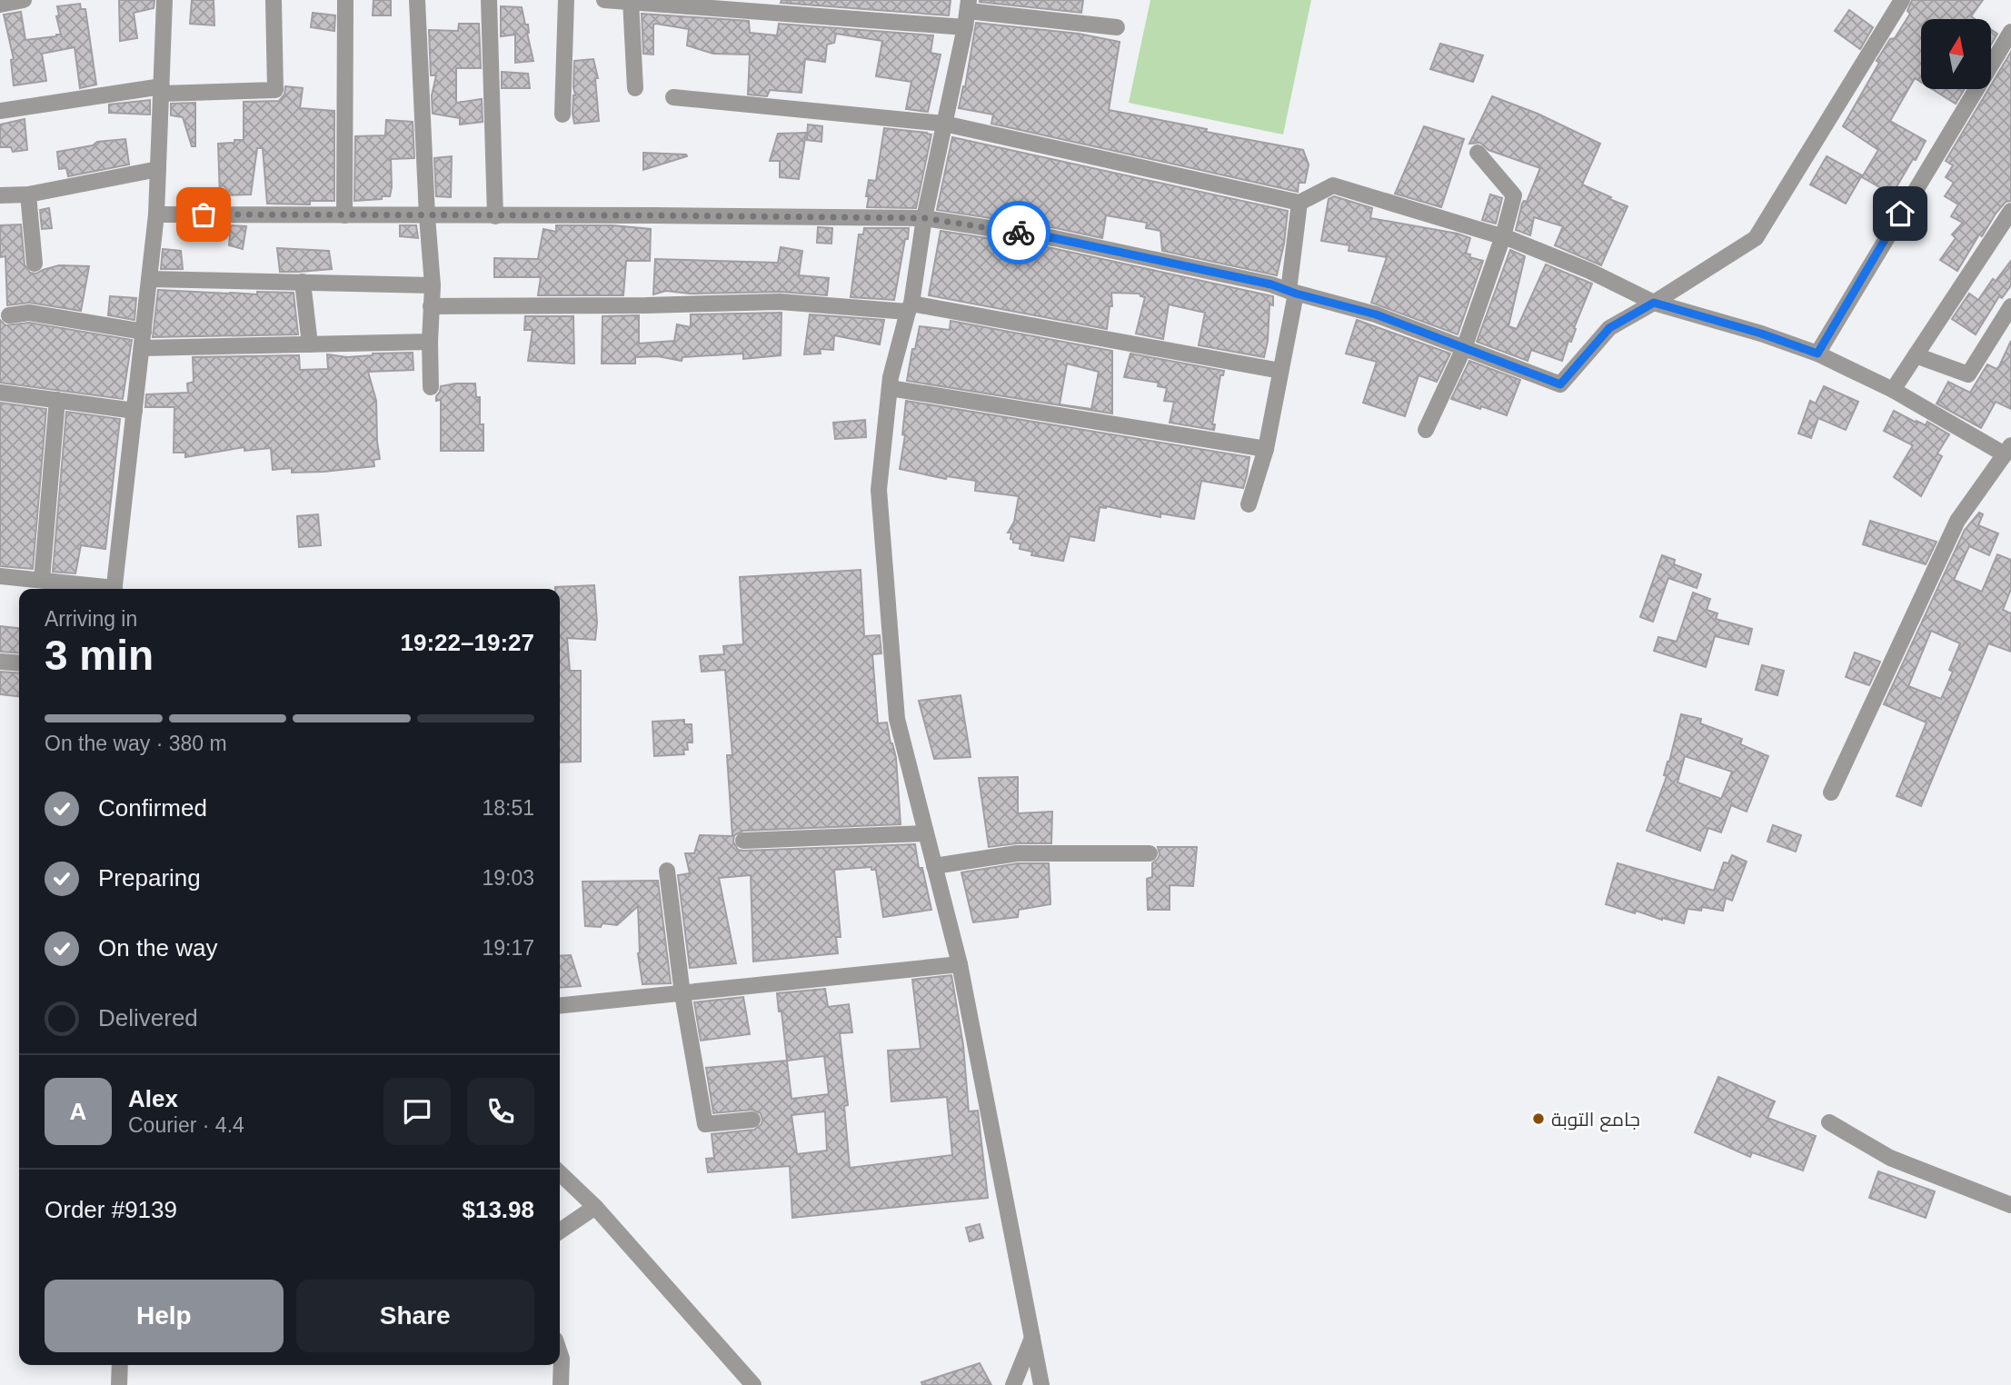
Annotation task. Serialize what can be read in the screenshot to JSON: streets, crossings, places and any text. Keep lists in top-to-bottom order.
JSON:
{
  "places": ["جامع التوبة"],
  "north": "top",
  "page": {
    "heading": ["3 min", "Arriving in", "19:22–19:27"],
    "panel": [
      "Alex",
      "Courier · 4.4",
      "Order #9139",
      "$13.98"
    ],
    "bar": "On the way · 380 m",
    "list": [
      ["Confirmed", "18:51"],
      ["Preparing", "19:03"],
      ["On the way", "19:17"],
      "Delivered"
    ],
    "round": "A",
    "buttons": ["Help", "Share"]
  }
}
